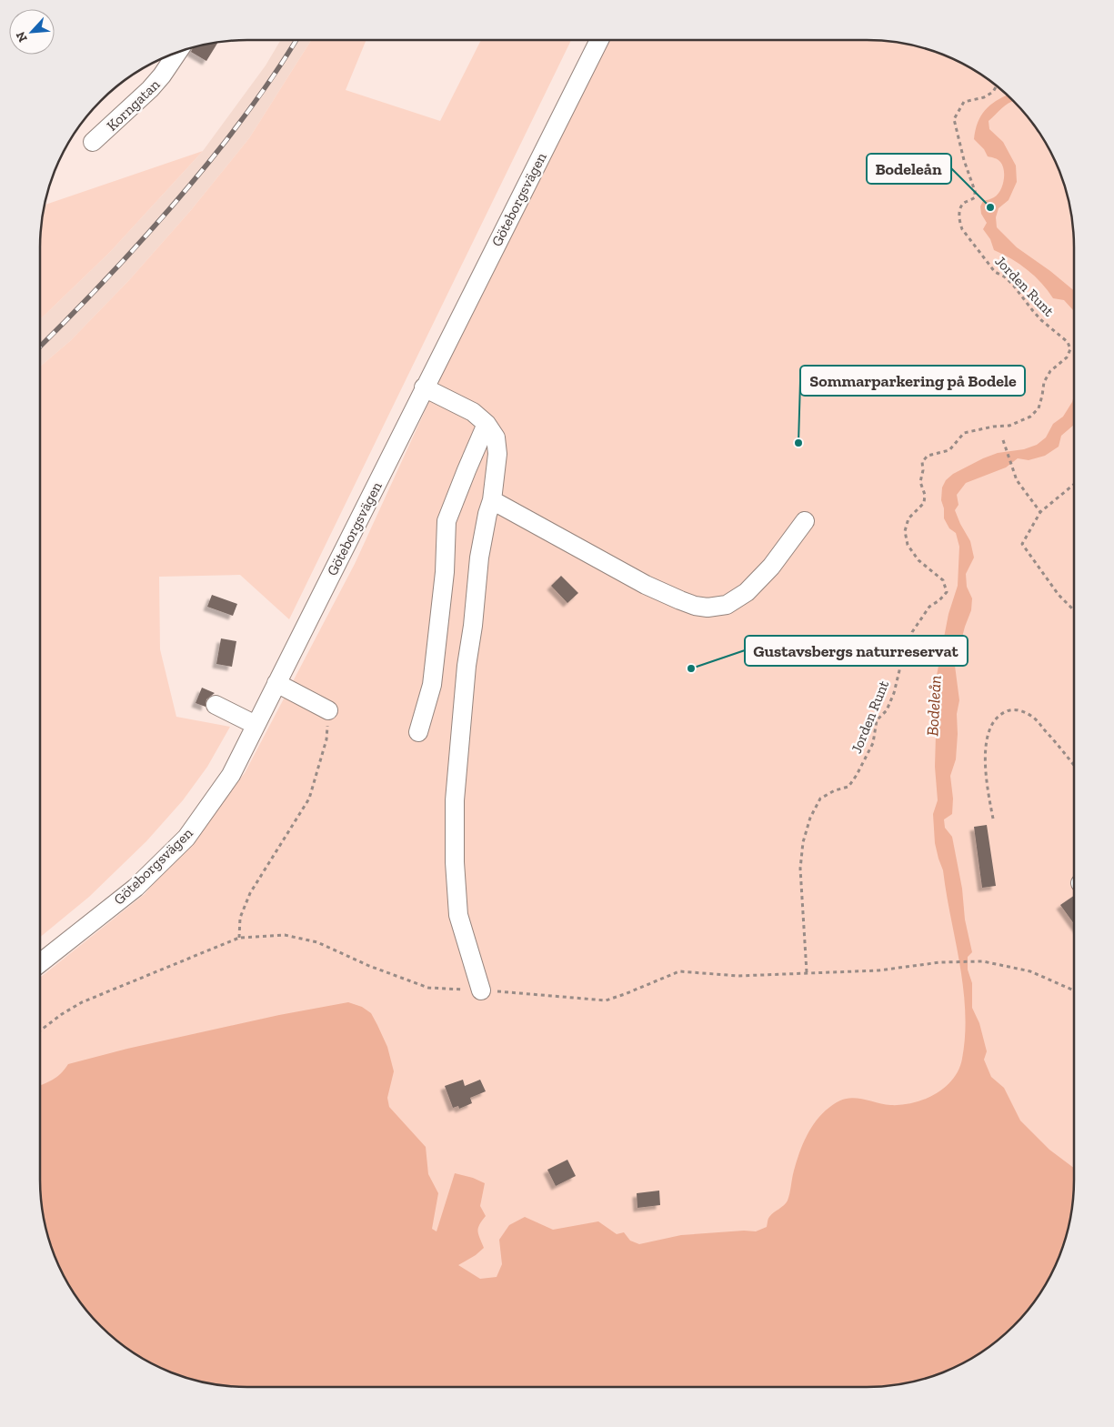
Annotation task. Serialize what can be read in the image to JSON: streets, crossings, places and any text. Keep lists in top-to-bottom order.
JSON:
{
  "streets": {
    "street": ["Korngatan", "Göteborgsvägen"],
    "path": ["Jorden Runt"]
  },
  "water": ["Bodeleån"],
  "places": ["Bodeleån", "Sommarparkering på Bodele", "Gustavsbergs naturreservat"],
  "north": "bottom left"
}
